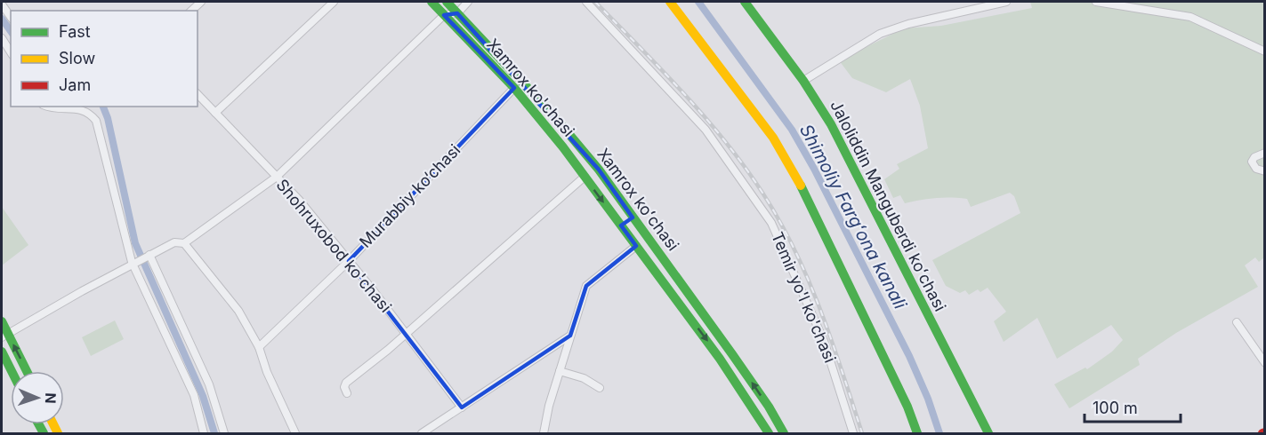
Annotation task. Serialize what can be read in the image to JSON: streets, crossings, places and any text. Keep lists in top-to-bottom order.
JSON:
{
  "streets": {
    "main road": ["Xamrox ko'chasi", "Xamrox koʻchasi", "Jaloliddin Manguberdi koʻchasi"],
    "street": ["Murabbiy ko‘chasi", "Shohruxobod ko'chasi", "Temir yo'l ko'chasi"]
  },
  "crossings": [
    ["Xamrox ko'chasi", "Murabbiy ko‘chasi"],
    ["Murabbiy ko‘chasi", "Shohruxobod ko'chasi"]
  ],
  "one_way": ["Xamrox ko'chasi", "Xamrox koʻchasi"],
  "water": ["Shimoliy Fargʻona kanali"],
  "legend": ["Fast", "Slow", "Jam"],
  "scale_bar": "100 m",
  "north": "right"
}
